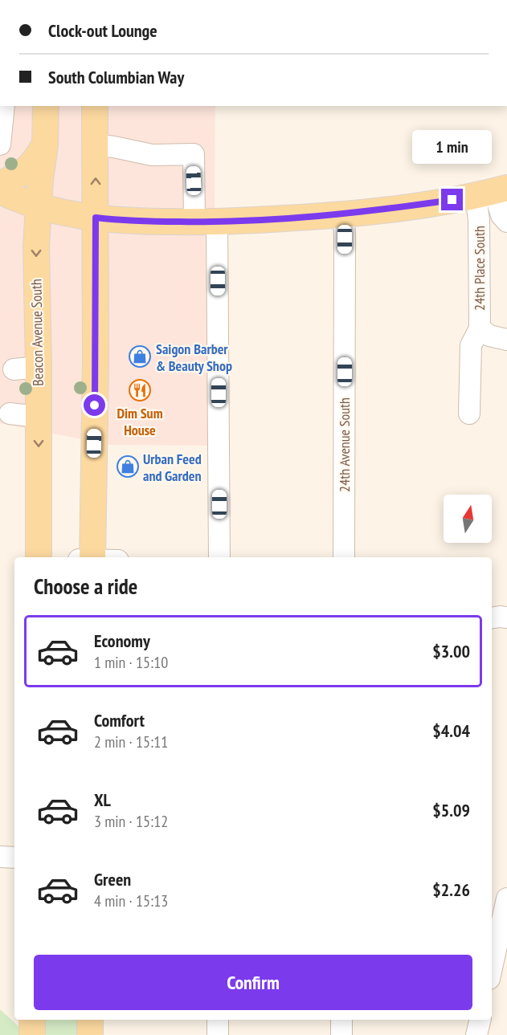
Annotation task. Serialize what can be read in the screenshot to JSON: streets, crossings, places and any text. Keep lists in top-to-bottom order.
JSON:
{
  "streets": {
    "main road": ["Beacon Avenue South"],
    "street": ["24th Place South", "24th Avenue South"]
  },
  "places": {
    "shop": ["Saigon Barber & Beauty Shop", "Urban Feed and Garden"],
    "restaurant": ["Dim Sum House"]
  },
  "north": "top",
  "page": {
    "banner": ["Clock-out Lounge", "South Columbian Way"],
    "bubble": "1 min",
    "heading": "Choose a ride",
    "list": [
      {
        "name": "Economy",
        "note": "1 min · 15:10",
        "value": "$3.00"
      },
      {
        "name": "Comfort",
        "note": "2 min · 15:11",
        "value": "$4.04"
      },
      {
        "name": "XL",
        "note": "3 min · 15:12",
        "value": "$5.09"
      },
      {
        "name": "Green",
        "note": "4 min · 15:13",
        "value": "$2.26"
      }
    ],
    "buttons": "Confirm"
  }
}
